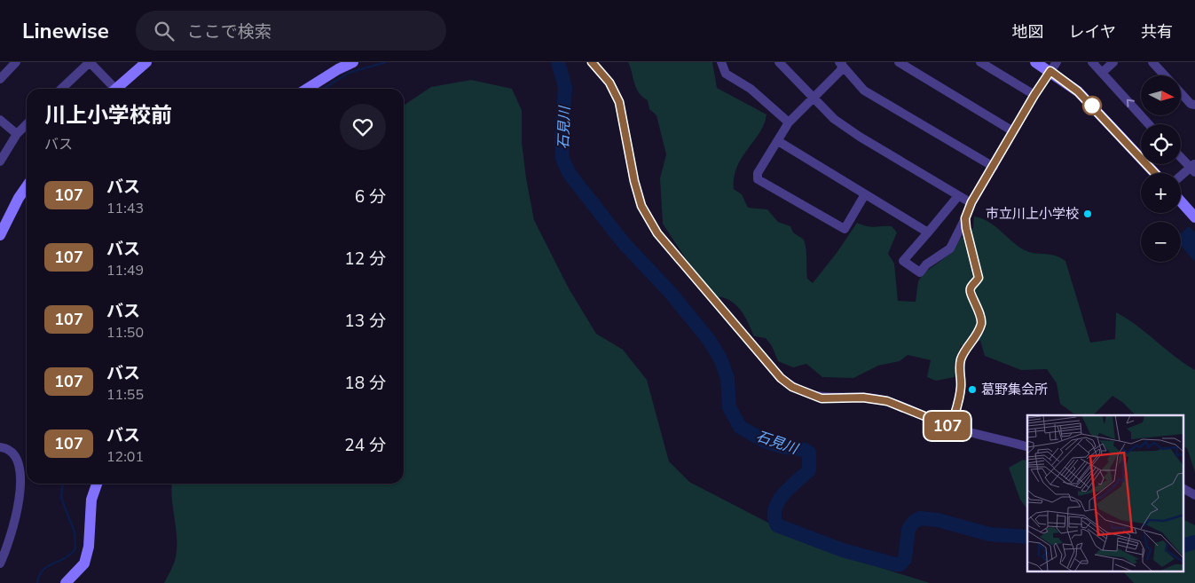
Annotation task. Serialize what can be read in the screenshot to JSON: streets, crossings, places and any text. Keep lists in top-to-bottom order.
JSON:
{
  "water": ["石見川"],
  "places": ["市立川上小学校", "葛野集会所"],
  "lines": ["bus line 107"],
  "north": "right",
  "page": {
    "header": "Linewise",
    "search": "ここで検索",
    "nav": ["地図", "レイヤ", "共有"],
    "on_map": "107",
    "map_buttons": ["+", "−"],
    "heading": ["川上小学校前", "バス"],
    "list": [
      {
        "mark": "107",
        "name": "バス",
        "note": "11:43",
        "value": "6 分"
      },
      {
        "mark": "107",
        "name": "バス",
        "note": "11:49",
        "value": "12 分"
      },
      {
        "mark": "107",
        "name": "バス",
        "note": "11:50",
        "value": "13 分"
      },
      {
        "mark": "107",
        "name": "バス",
        "note": "11:55",
        "value": "18 分"
      },
      {
        "mark": "107",
        "name": "バス",
        "note": "12:01",
        "value": "24 分"
      }
    ]
  }
}
